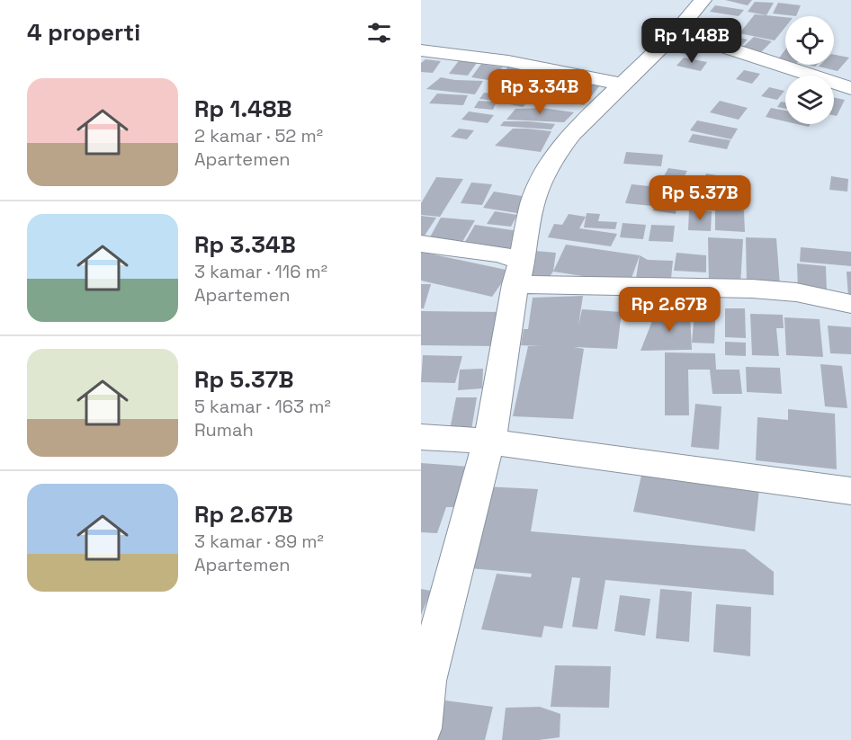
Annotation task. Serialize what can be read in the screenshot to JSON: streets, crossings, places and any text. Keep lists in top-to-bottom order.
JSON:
{
  "page": {
    "heading": "4 properti",
    "price": [
      "Rp 1.48B",
      "Rp 3.34B",
      "Rp 5.37B",
      "Rp 2.67B"
    ],
    "list": [
      {
        "name": "Rp 1.48B",
        "note": "2 kamar · 52 m² · Apartemen"
      },
      {
        "name": "Rp 3.34B",
        "note": "3 kamar · 116 m² · Apartemen"
      },
      {
        "name": "Rp 5.37B",
        "note": "5 kamar · 163 m² · Rumah"
      },
      {
        "name": "Rp 2.67B",
        "note": "3 kamar · 89 m² · Apartemen"
      }
    ]
  }
}
